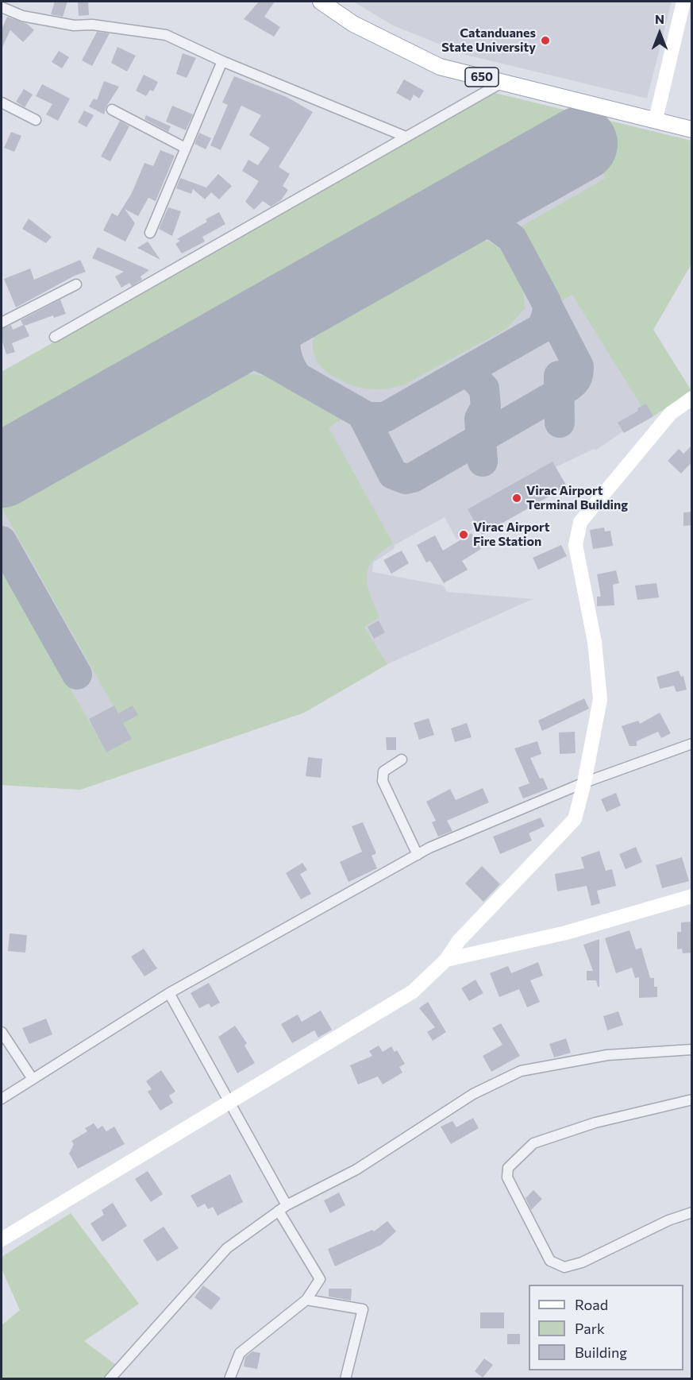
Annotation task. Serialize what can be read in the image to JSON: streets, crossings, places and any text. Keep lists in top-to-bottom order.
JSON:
{
  "streets": {
    "main road": ["650"]
  },
  "places": ["Catanduanes State University", "Virac Airport Terminal Building", "Virac Airport Fire Station"],
  "legend": ["Road", "Park", "Building"],
  "north": "top"
}
